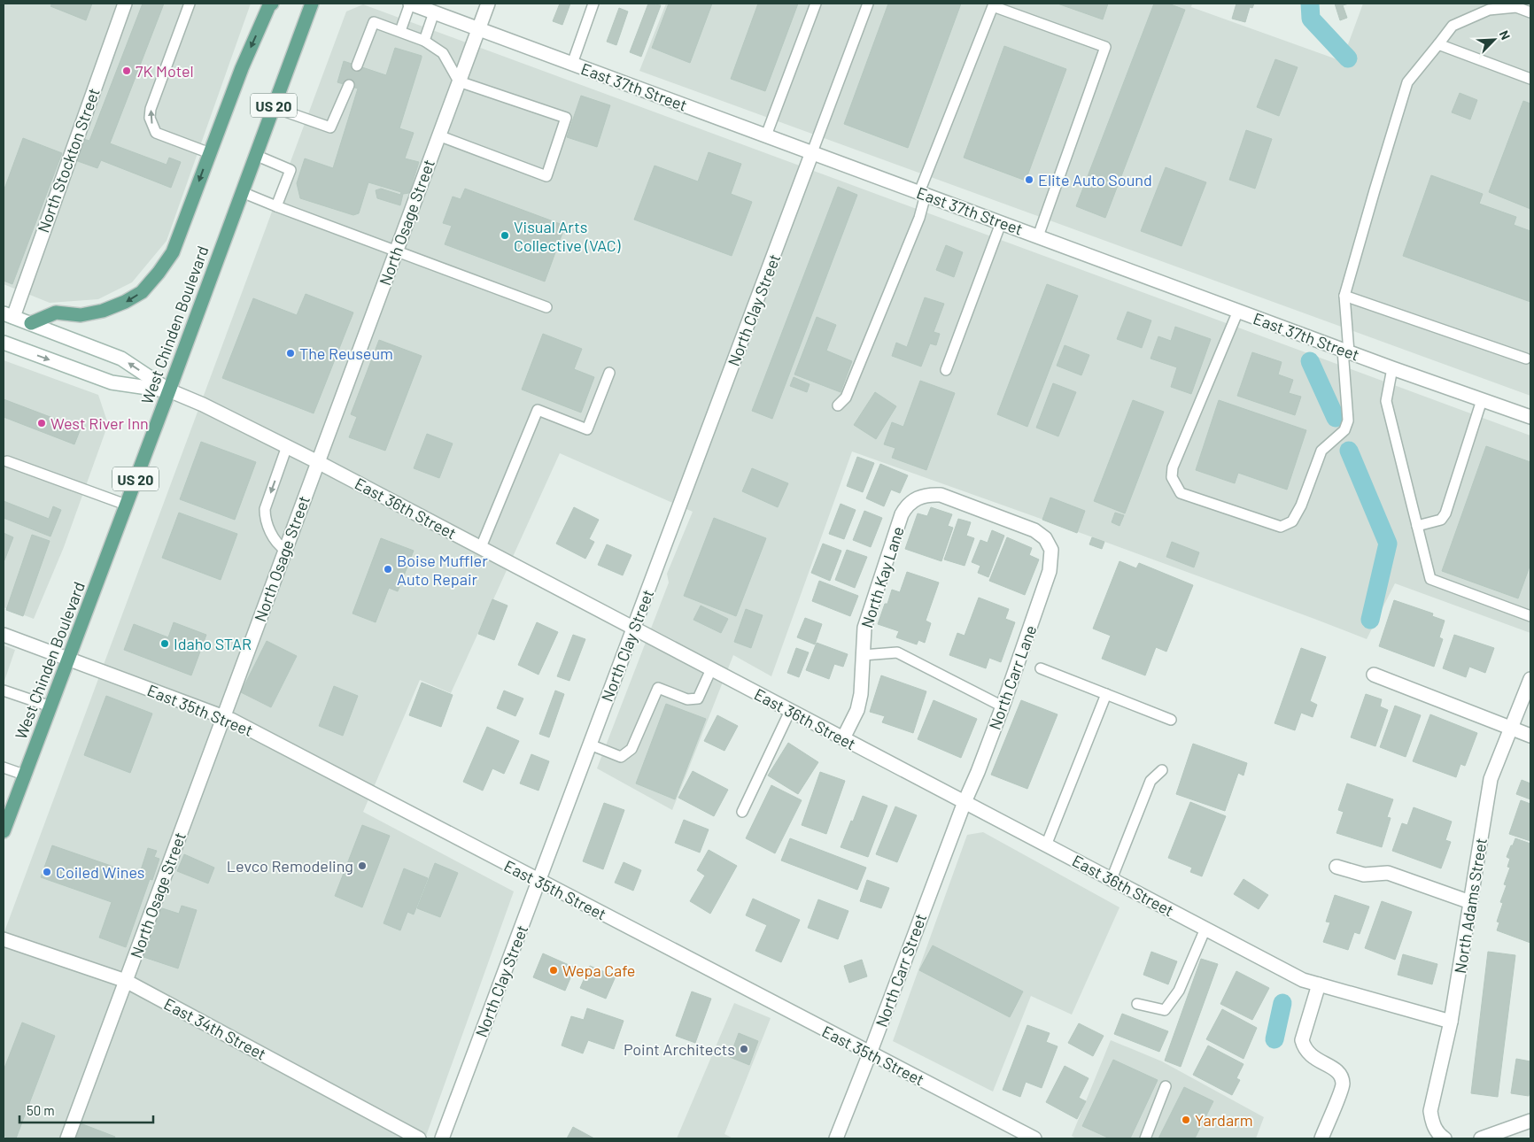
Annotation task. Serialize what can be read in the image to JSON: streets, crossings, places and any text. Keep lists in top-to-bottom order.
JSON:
{
  "streets": {
    "main road": ["US 20", "West Chinden Boulevard"],
    "street": [
      "East 37th Street",
      "North Stockton Street",
      "North Osage Street",
      "North Clay Street",
      "East 36th Street",
      "North Kay Lane",
      "North Carr Lane",
      "East 35th Street",
      "North Adams Street",
      "North Carr Street",
      "East 34th Street"
    ]
  },
  "crossings": [
    ["East 37th Street", "North Osage Street"],
    ["East 37th Street", "North Clay Street"],
    ["North Osage Street", "East 36th Street"],
    ["North Osage Street", "East 35th Street"],
    ["North Osage Street", "East 34th Street"],
    ["North Clay Street", "East 36th Street"],
    ["North Clay Street", "East 35th Street"],
    ["West Chinden Boulevard", "East 36th Street"],
    ["West Chinden Boulevard", "East 35th Street"],
    ["East 36th Street", "North Kay Lane"],
    ["East 36th Street", "North Carr Lane"],
    ["East 36th Street", "North Adams Street"],
    ["East 36th Street", "North Carr Street"],
    ["North Kay Lane", "North Carr Lane"],
    ["North Carr Lane", "North Carr Street"],
    ["East 35th Street", "North Carr Street"]
  ],
  "places": [
    "7K Motel",
    "Elite Auto Sound",
    "Visual Arts Collective (VAC)",
    "The Reuseum",
    "West River Inn",
    "Boise Muffler Auto Repair",
    "Idaho STAR",
    "Levco Remodeling",
    "Coiled Wines",
    "Wepa Cafe",
    "Point Architects",
    "Yardarm"
  ],
  "scale_bar": "50 m",
  "north": "top right"
}
